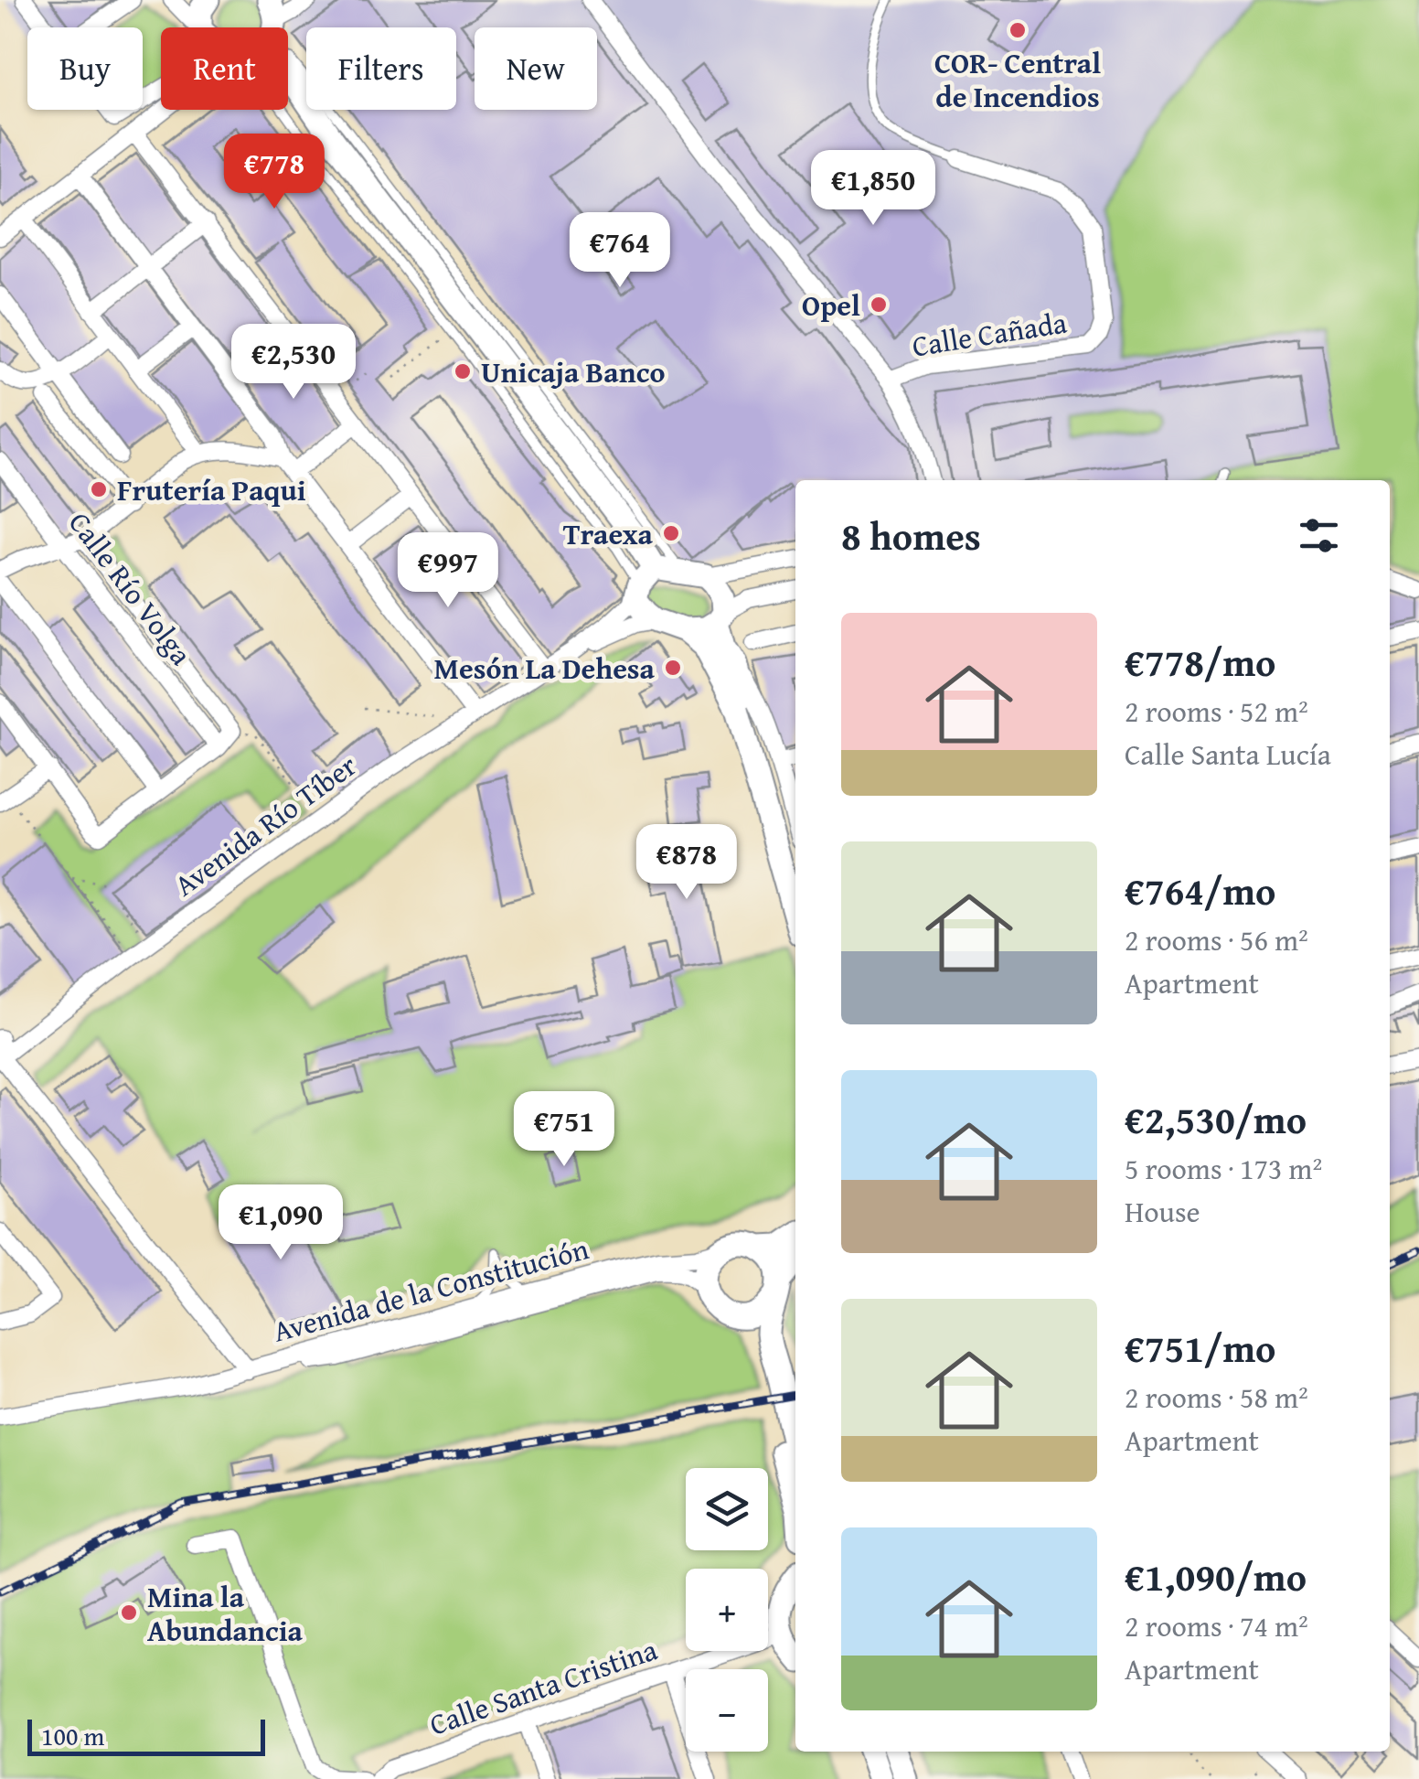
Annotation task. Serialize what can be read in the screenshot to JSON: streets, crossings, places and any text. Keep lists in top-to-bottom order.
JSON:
{
  "streets": {
    "street": [
      "Calle Cañada",
      "Calle Río Volga",
      "Avenida Río Tíber",
      "Avenida de la Constitución",
      "Calle Santa Cristina"
    ]
  },
  "places": [
    "COR- Central de Incendios",
    "Opel",
    "Unicaja Banco",
    "Frutería Paqui",
    "Traexa",
    "Mesón La Dehesa",
    "Mina la Abundancia"
  ],
  "scale_bar": "100 m",
  "page": {
    "chip": [
      "Buy",
      "Rent",
      "Filters",
      "New"
    ],
    "price": [
      "€778",
      "€1,850",
      "€764",
      "€2,530",
      "€997",
      "€878",
      "€751",
      "€1,090"
    ],
    "heading": "8 homes",
    "list": [
      {
        "name": "€778/mo",
        "note": "2 rooms · 52 m² · Calle Santa Lucía"
      },
      {
        "name": "€764/mo",
        "note": "2 rooms · 56 m² · Apartment"
      },
      {
        "name": "€2,530/mo",
        "note": "5 rooms · 173 m² · House"
      },
      {
        "name": "€751/mo",
        "note": "2 rooms · 58 m² · Apartment"
      },
      {
        "name": "€1,090/mo",
        "note": "2 rooms · 74 m² · Apartment"
      }
    ],
    "map_buttons": ["+", "−"],
    "scale": "100 m"
  }
}
